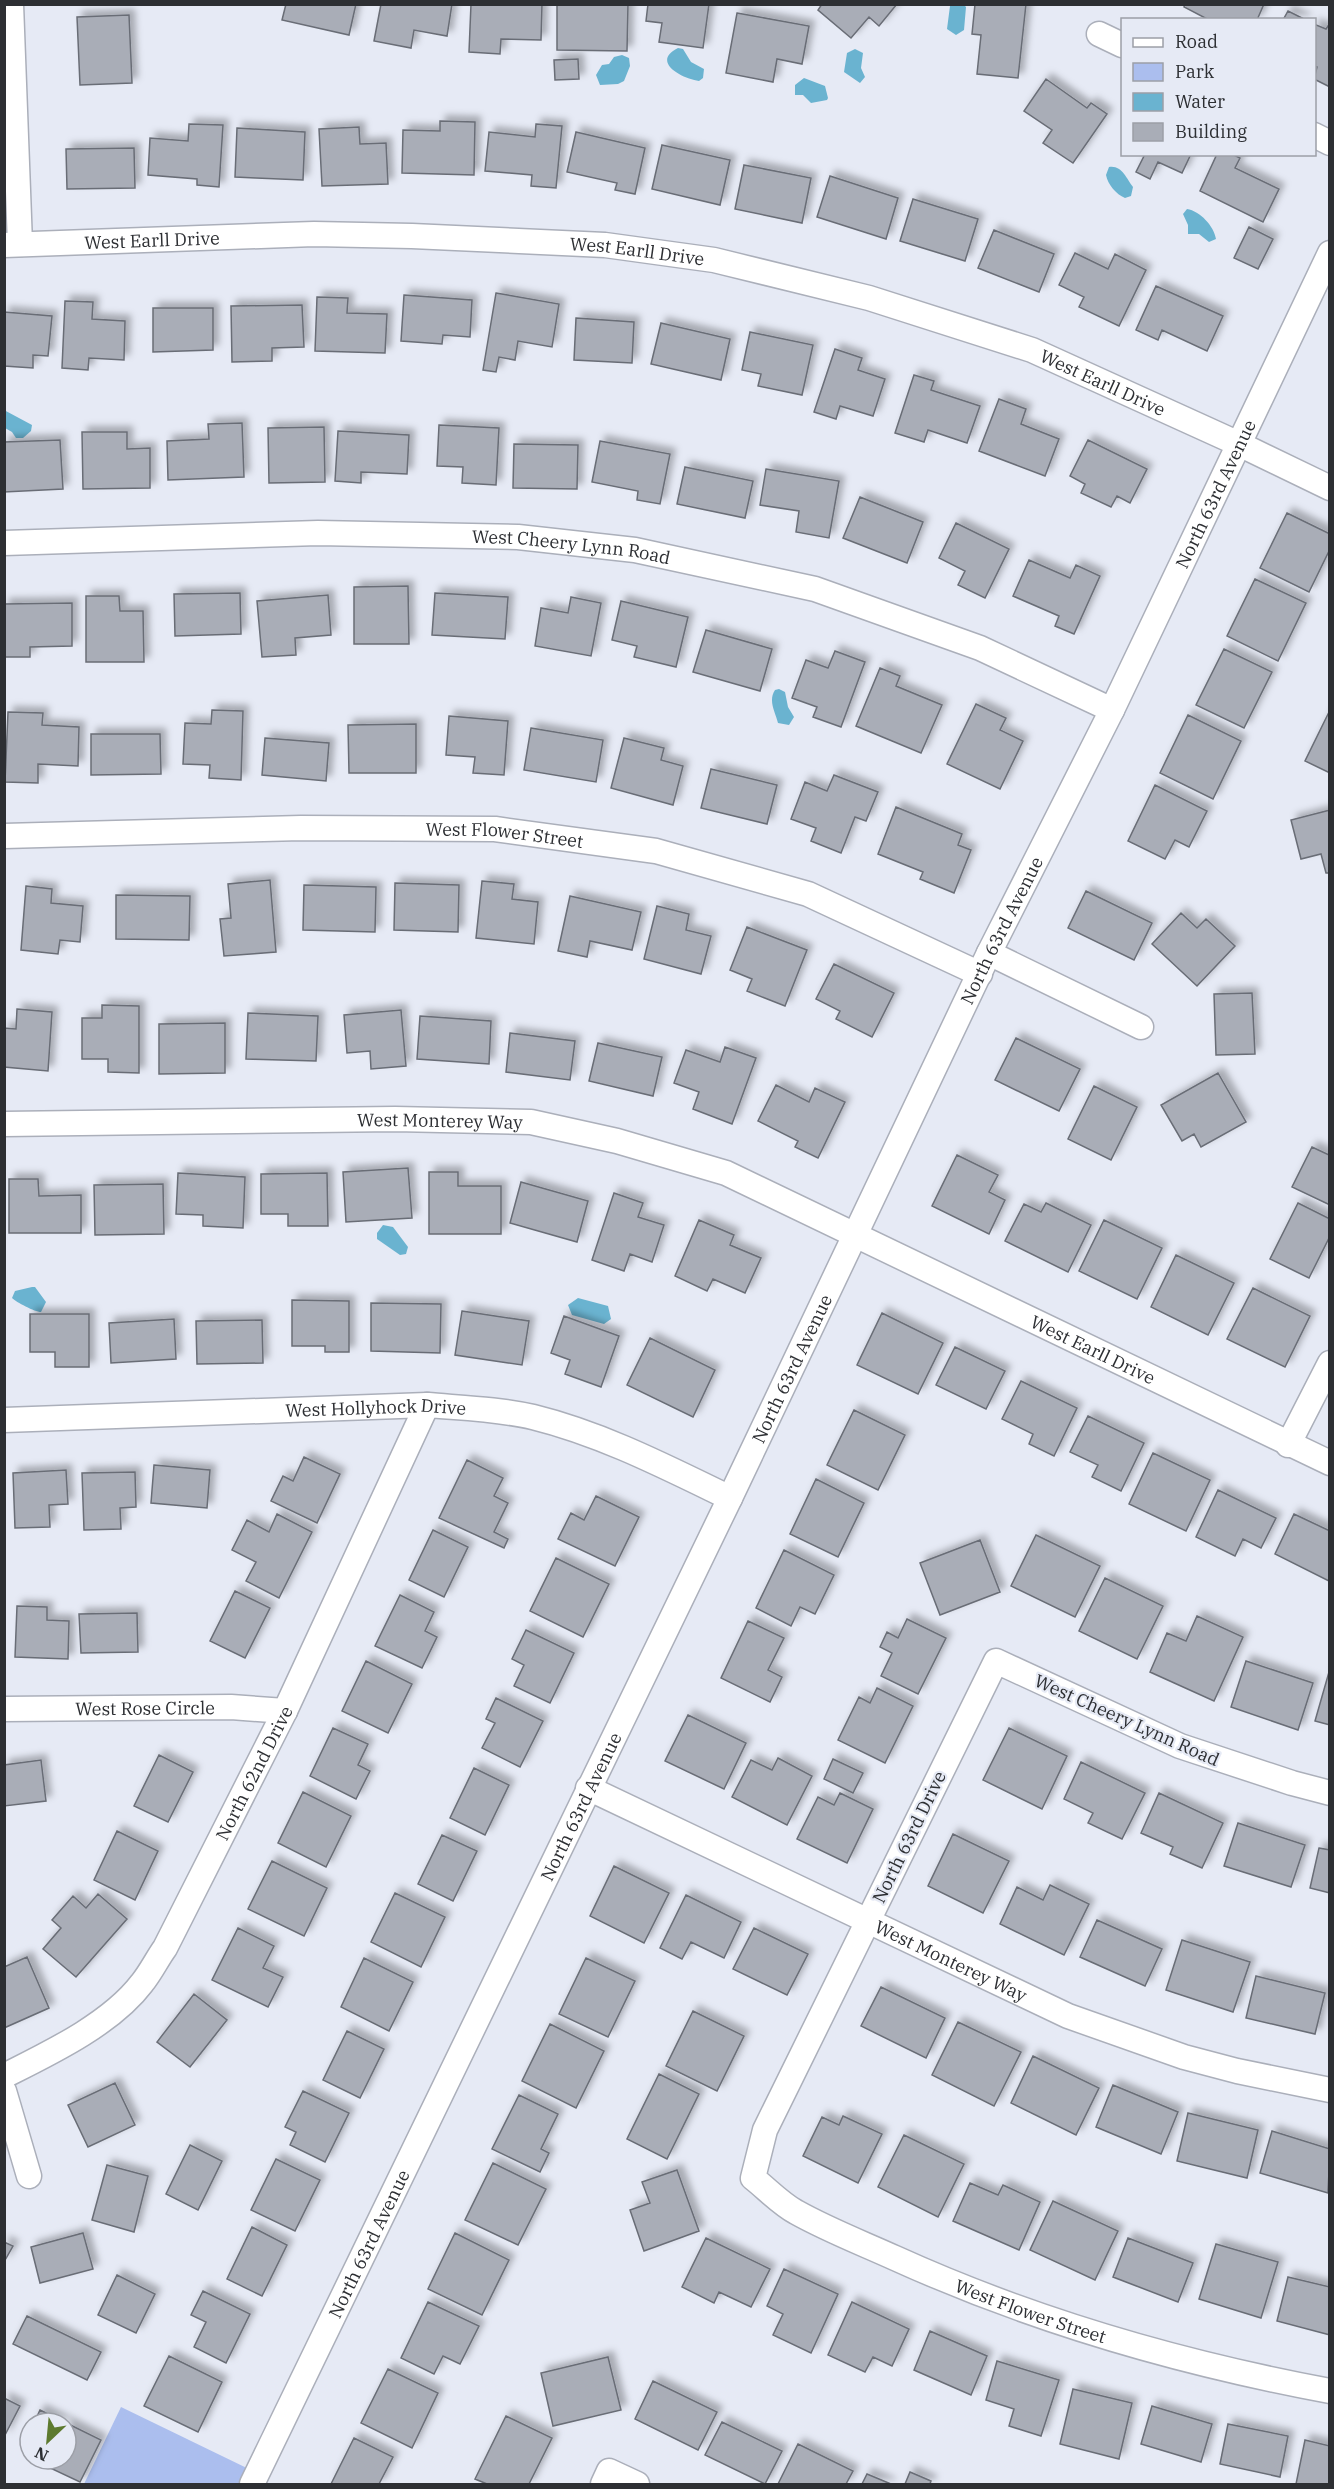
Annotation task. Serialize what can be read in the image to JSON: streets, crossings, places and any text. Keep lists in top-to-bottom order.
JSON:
{
  "streets": {
    "street": [
      "West Earll Drive",
      "North 63rd Avenue",
      "West Cheery Lynn Road",
      "West Flower Street",
      "West Monterey Way",
      "West Hollyhock Drive",
      "West Rose Circle",
      "North 62nd Drive",
      "North 63rd Drive"
    ]
  },
  "crossings": [
    ["West Earll Drive", "North 63rd Avenue"],
    ["West Earll Drive", "West Monterey Way"],
    ["North 63rd Avenue", "West Cheery Lynn Road"],
    ["North 63rd Avenue", "West Flower Street"],
    ["North 63rd Avenue", "West Monterey Way"],
    ["North 63rd Avenue", "West Hollyhock Drive"],
    ["West Cheery Lynn Road", "North 63rd Drive"],
    ["West Flower Street", "North 63rd Drive"],
    ["West Monterey Way", "North 63rd Drive"],
    ["West Hollyhock Drive", "North 62nd Drive"],
    ["West Rose Circle", "North 62nd Drive"]
  ],
  "legend": [
    "Road",
    "Park",
    "Water",
    "Building"
  ],
  "north": "bottom left"
}
